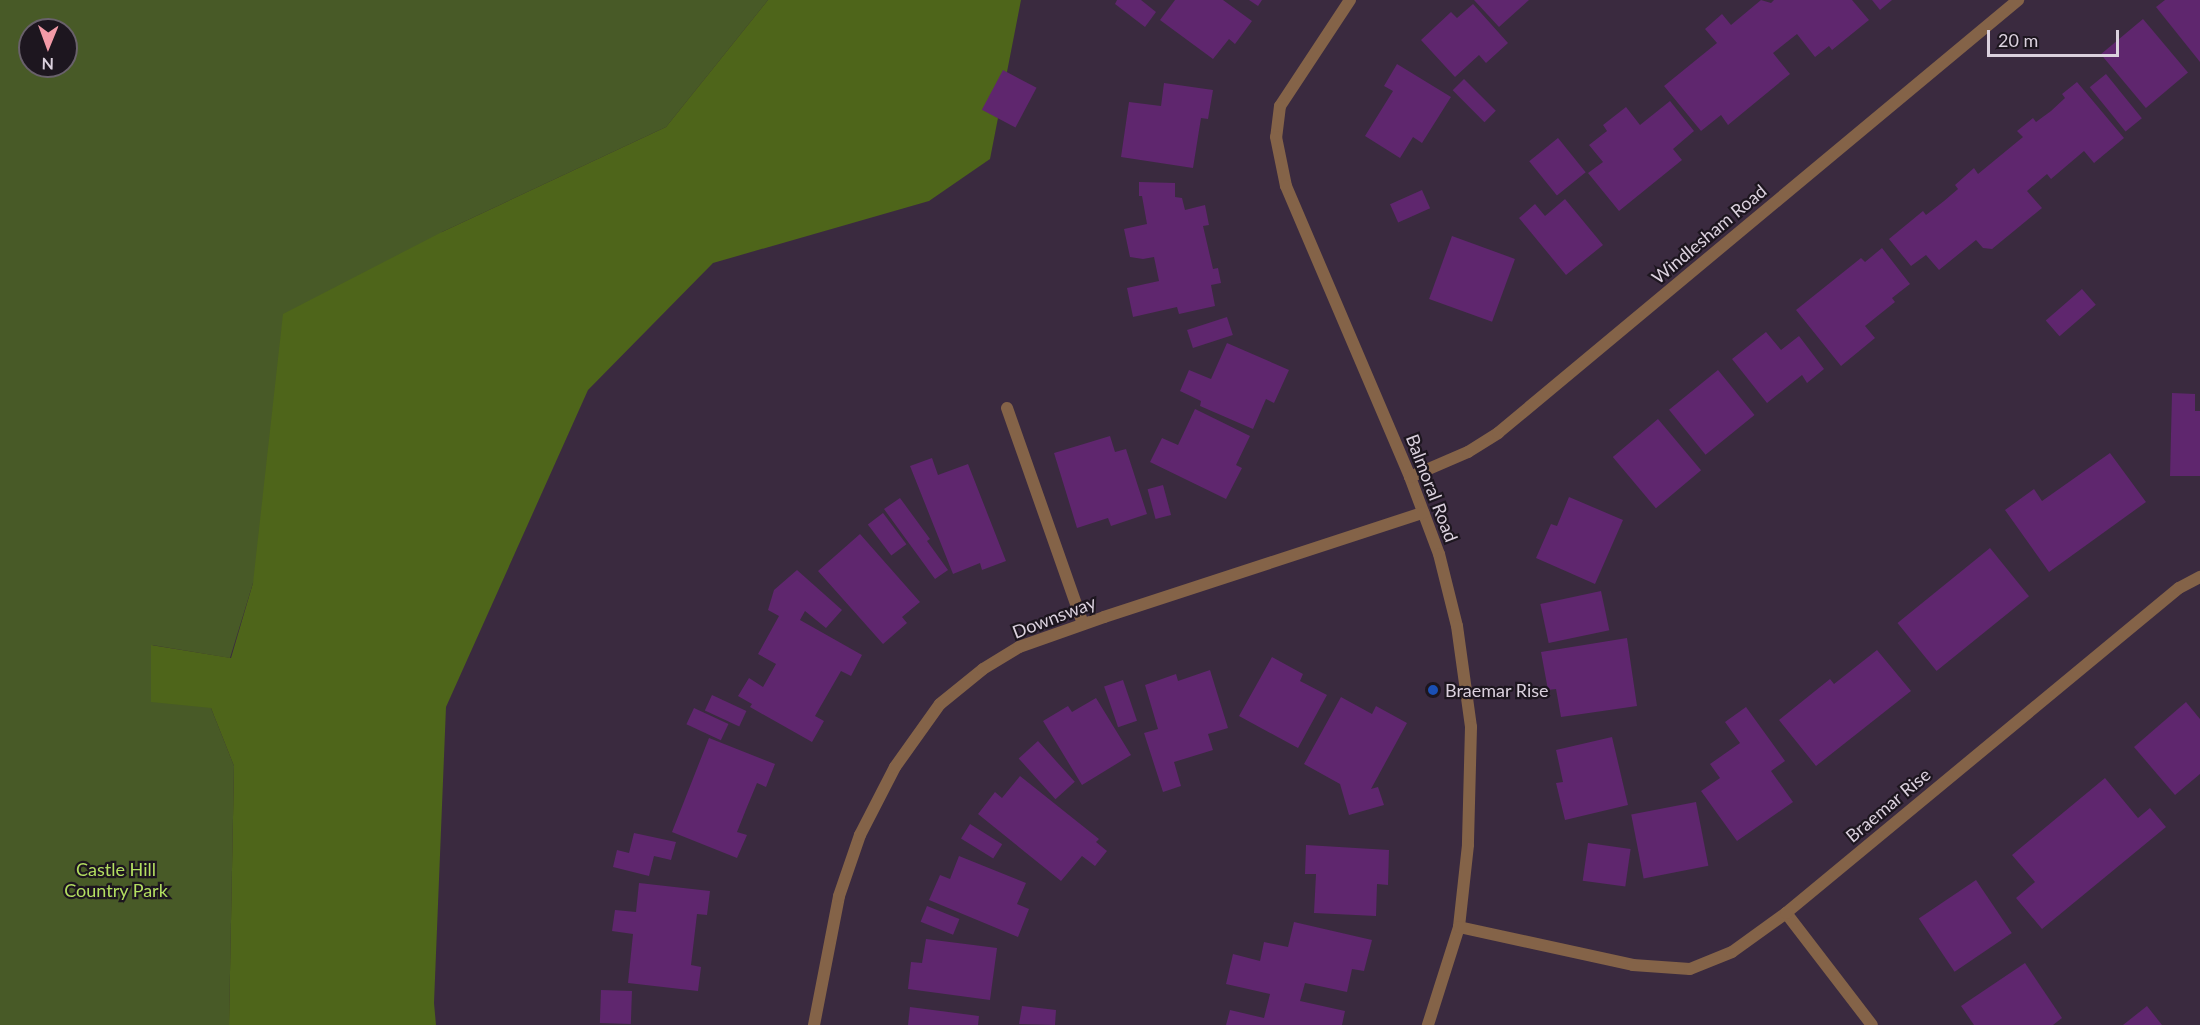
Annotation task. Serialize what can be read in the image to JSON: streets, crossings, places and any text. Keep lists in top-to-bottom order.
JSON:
{
  "streets": {
    "street": [
      "Windlesham Road",
      "Balmoral Road",
      "Downsway",
      "Braemar Rise"
    ]
  },
  "crossings": [
    ["Windlesham Road", "Balmoral Road"],
    ["Balmoral Road", "Downsway"],
    ["Balmoral Road", "Braemar Rise"]
  ],
  "parks": ["Castle Hill Country Park"],
  "places": ["Braemar Rise"],
  "scale_bar": "20 m",
  "north": "bottom"
}
